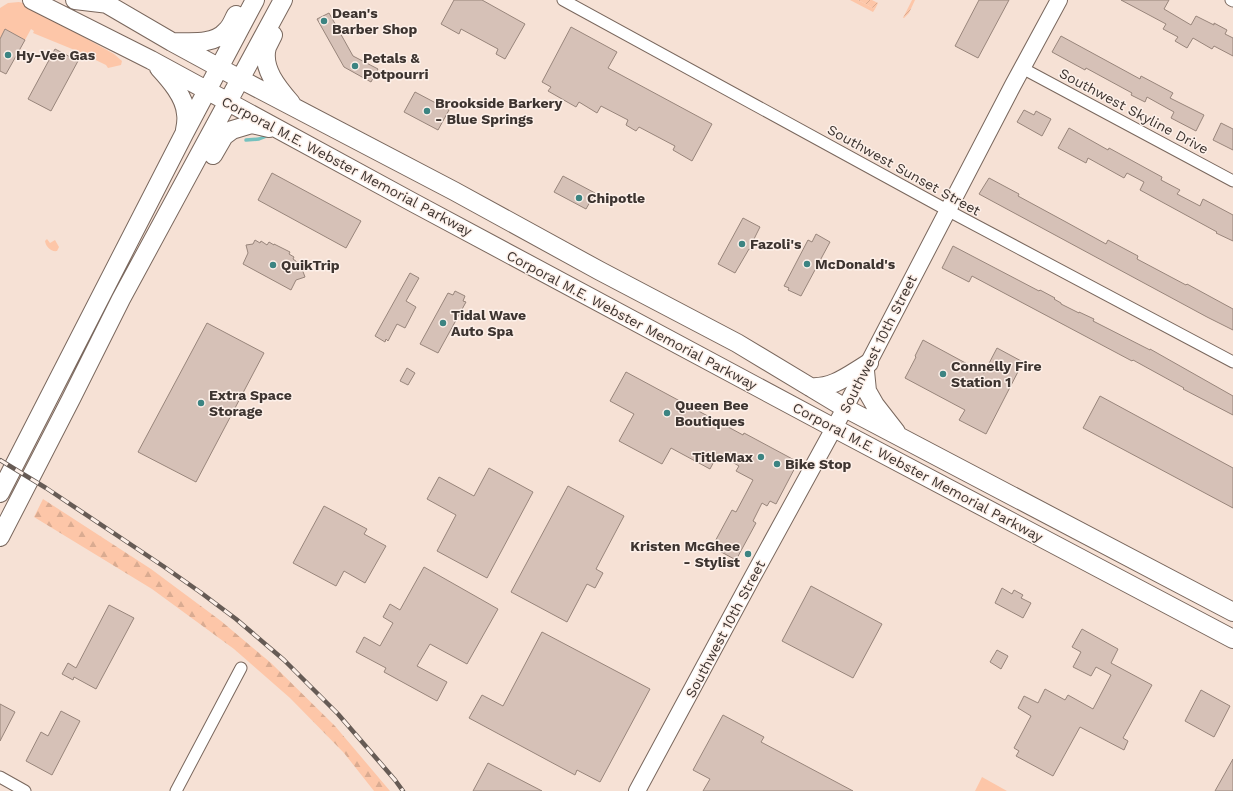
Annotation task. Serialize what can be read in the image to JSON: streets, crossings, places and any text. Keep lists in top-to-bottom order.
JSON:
{
  "streets": {
    "main road": ["Corporal M.E. Webster Memorial Parkway"],
    "street": ["Southwest Skyline Drive", "Southwest Sunset Street", "Southwest 10th Street"]
  },
  "crossings": [
    ["Southwest Skyline Drive", "Southwest 10th Street"],
    ["Corporal M.E. Webster Memorial Parkway", "Southwest 10th Street"],
    ["Southwest Sunset Street", "Southwest 10th Street"]
  ],
  "places": [
    "Dean's Barber Shop",
    "Hy-Vee Gas",
    "Petals & Potpourri",
    "Brookside Barkery - Blue Springs",
    "Chipotle",
    "Fazoli's",
    "McDonald's",
    "QuikTrip",
    "Tidal Wave Auto Spa",
    "Connelly Fire Station 1",
    "Extra Space Storage",
    "Queen Bee Boutiques",
    "TitleMax",
    "Bike Stop",
    "Kristen McGhee - Stylist"
  ]
}
